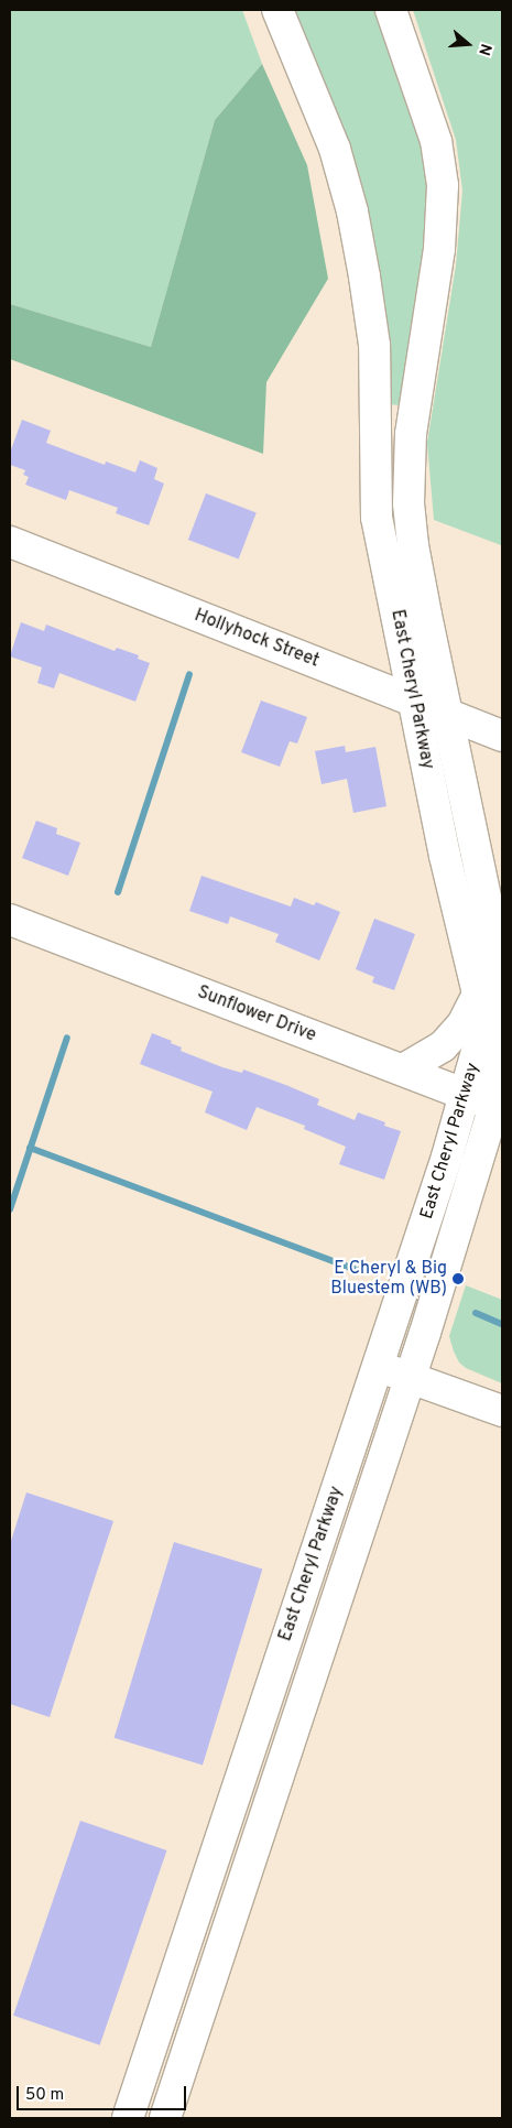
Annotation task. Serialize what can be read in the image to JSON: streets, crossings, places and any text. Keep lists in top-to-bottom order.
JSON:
{
  "streets": {
    "street": ["Hollyhock Street", "East Cheryl Parkway", "Sunflower Drive"]
  },
  "crossings": [
    ["Hollyhock Street", "East Cheryl Parkway"],
    ["East Cheryl Parkway", "Sunflower Drive"]
  ],
  "places": ["E Cheryl & Big Bluestem (WB)"],
  "scale_bar": "50 m",
  "north": "right"
}
